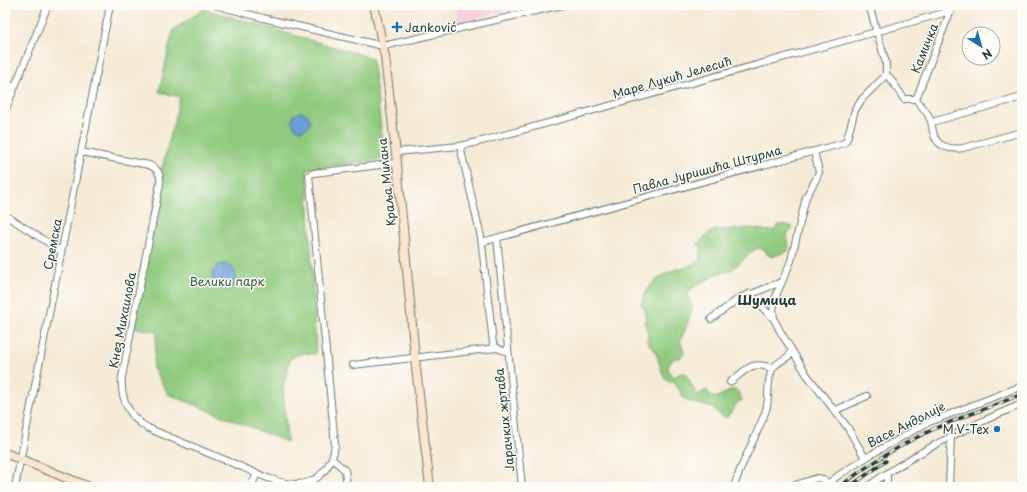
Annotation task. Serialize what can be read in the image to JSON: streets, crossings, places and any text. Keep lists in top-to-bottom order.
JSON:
{
  "streets": {
    "main road": ["Краља Милана"],
    "street": [
      "Камичка",
      "Маре Лукић Јелесић",
      "Павла Јуришића Штурма",
      "Сремска",
      "Кнез Михаилова",
      "Јарачких жртава",
      "Васе Андолије"
    ]
  },
  "crossings": [
    ["Камичка", "Маре Лукић Јелесић"],
    ["Маре Лукић Јелесић", "Краља Милана"],
    ["Павла Јуришића Штурма", "Јарачких жртава"],
    ["Краља Милана", "Кнез Михаилова"],
    ["Сремска", "Кнез Михаилова"]
  ],
  "districts": ["Шумица"],
  "parks": ["Велики парк"],
  "places": {
    "health": ["Janković"],
    "other": ["M.V-Tex"]
  },
  "north": "bottom right"
}
